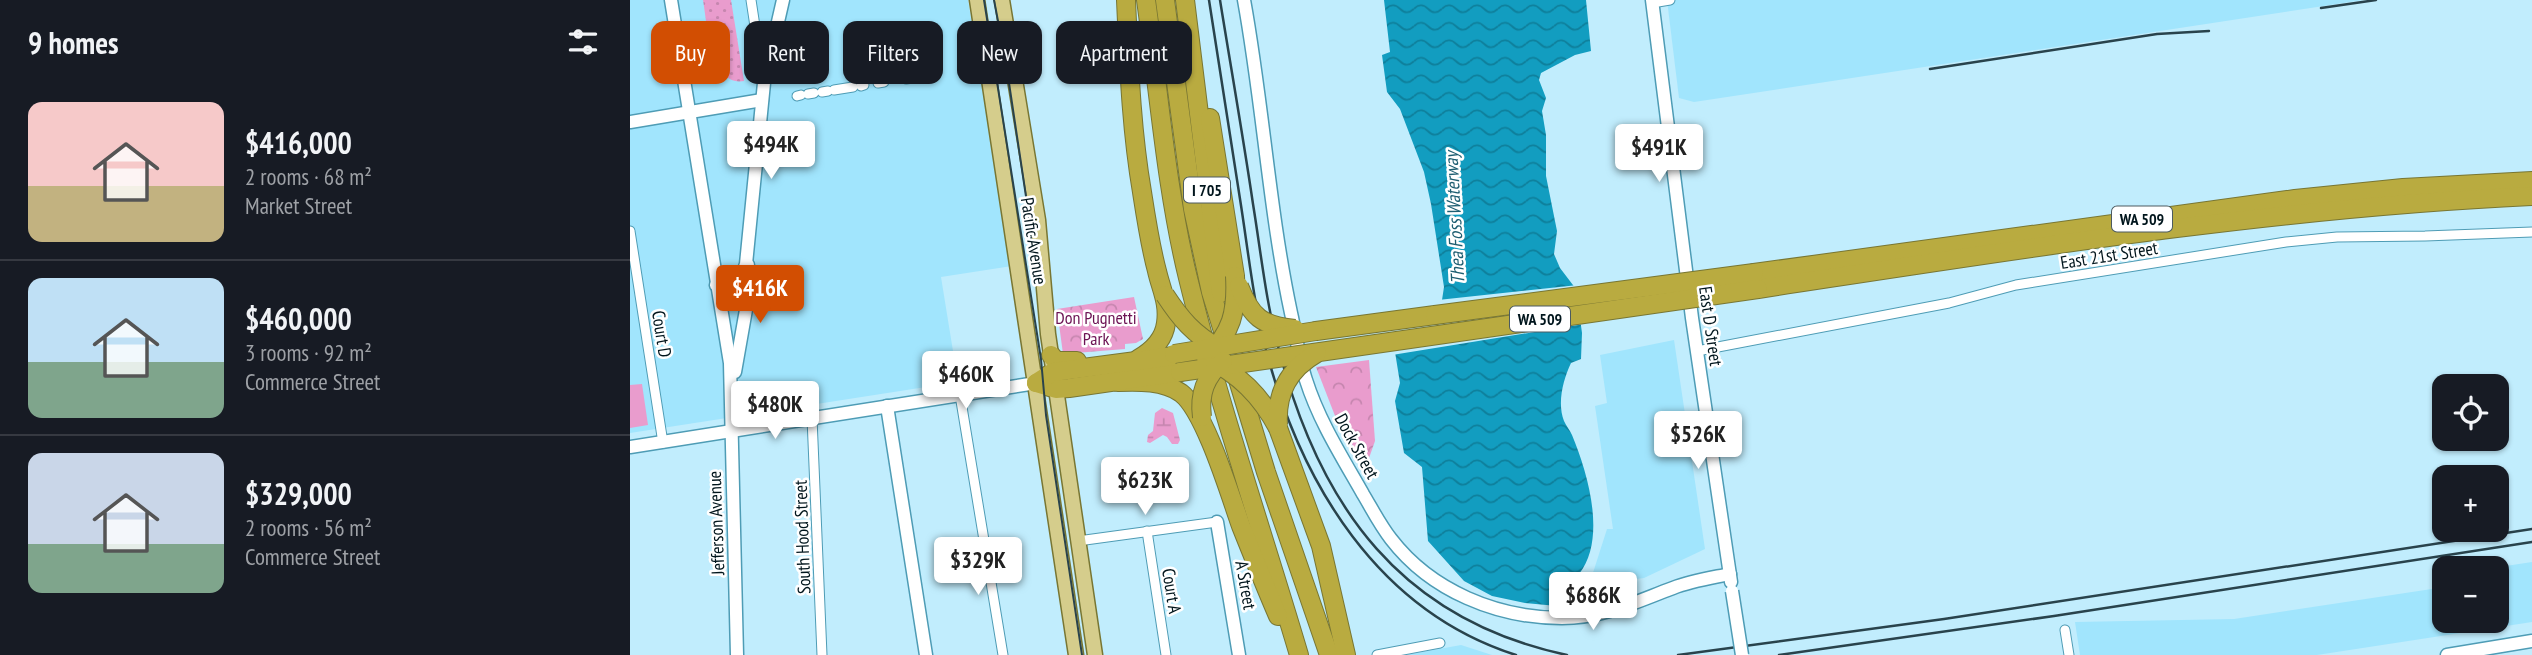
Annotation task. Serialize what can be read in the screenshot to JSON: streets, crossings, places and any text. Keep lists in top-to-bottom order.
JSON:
{
  "streets": {
    "highway": ["I 705", "WA 509"],
    "main road": ["Pacific Avenue"],
    "street": [
      "East 21st Street",
      "East D Street",
      "Court D",
      "Dock Street",
      "Jefferson Avenue",
      "South Hood Street",
      "A Street",
      "Court A"
    ]
  },
  "crossings": [
    ["WA 509", "Pacific Avenue"],
    ["East 21st Street", "East D Street"],
    ["East D Street", "Dock Street"]
  ],
  "water": ["Thea Foss Waterway"],
  "parks": ["Don Pugnetti Park"],
  "page": {
    "heading": "9 homes",
    "chip": [
      "Buy",
      "Rent",
      "Filters",
      "New",
      "Apartment"
    ],
    "list": [
      {
        "name": "$416,000",
        "note": "2 rooms · 68 m² · Market Street"
      },
      {
        "name": "$460,000",
        "note": "3 rooms · 92 m² · Commerce Street"
      },
      {
        "name": "$329,000",
        "note": "2 rooms · 56 m² · Commerce Street"
      }
    ],
    "price": [
      "$494K",
      "$491K",
      "$416K",
      "$460K",
      "$480K",
      "$526K",
      "$623K",
      "$329K",
      "$686K"
    ],
    "map_buttons": ["+", "−"]
  }
}
